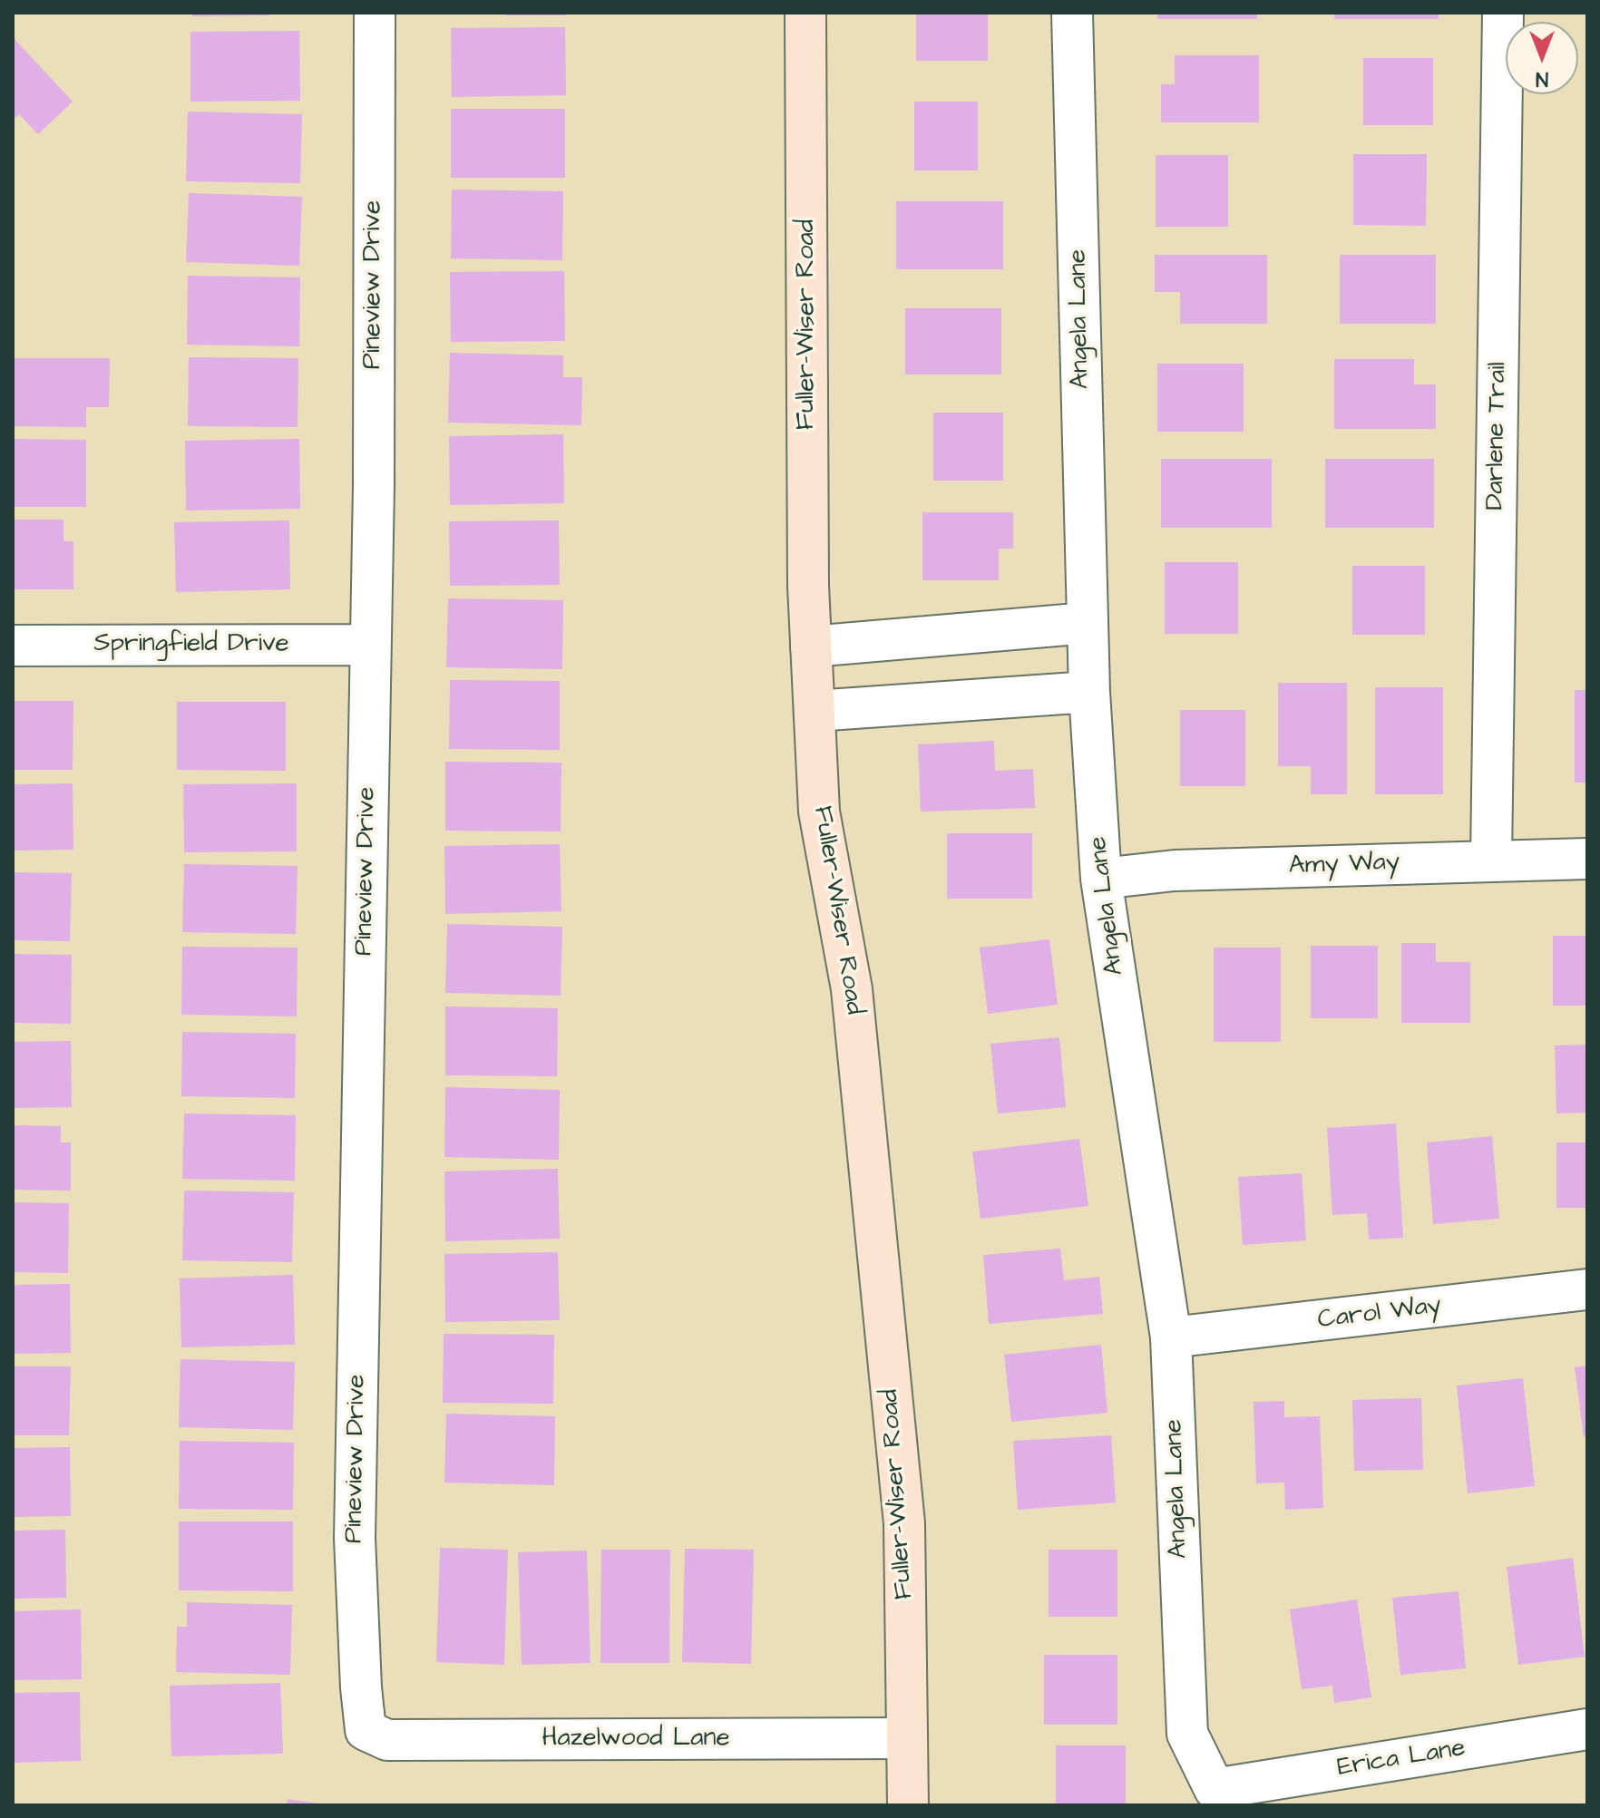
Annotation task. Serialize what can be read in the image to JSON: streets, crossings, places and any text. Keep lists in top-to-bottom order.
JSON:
{
  "streets": {
    "street": [
      "Pineview Drive",
      "Angela Lane",
      "Fuller-Wiser Road",
      "Darlene Trail",
      "Springfield Drive",
      "Amy Way",
      "Carol Way",
      "Hazelwood Lane",
      "Erica Lane"
    ]
  },
  "crossings": [
    ["Pineview Drive", "Springfield Drive"],
    ["Pineview Drive", "Hazelwood Lane"],
    ["Angela Lane", "Amy Way"],
    ["Angela Lane", "Carol Way"],
    ["Angela Lane", "Erica Lane"],
    ["Fuller-Wiser Road", "Hazelwood Lane"],
    ["Darlene Trail", "Amy Way"]
  ],
  "north": "bottom"
}
